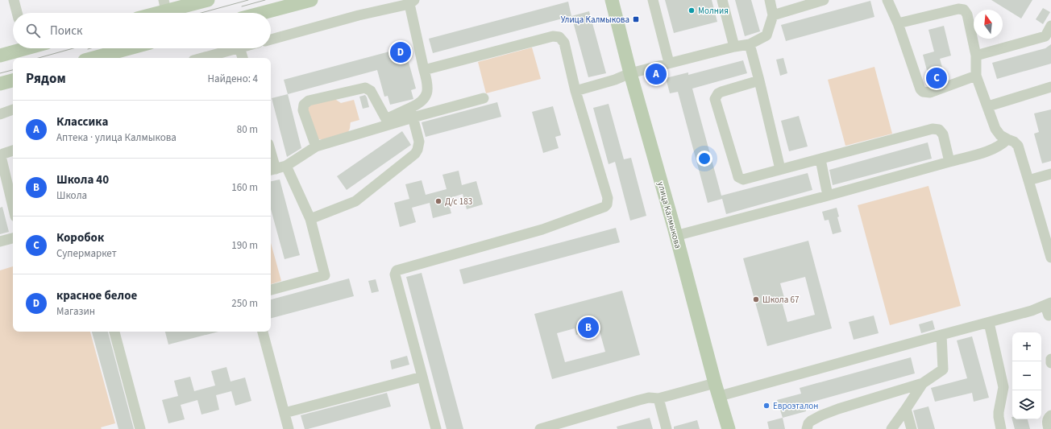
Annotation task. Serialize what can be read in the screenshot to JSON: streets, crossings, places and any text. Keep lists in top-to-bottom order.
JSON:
{
  "streets": {
    "main road": ["улица Калмыкова"]
  },
  "places": {
    "other": [
      "Молния",
      "Д/с 183",
      "Школа 67",
      "Евроэталон"
    ],
    "transit": ["Улица Калмыкова"]
  },
  "north": "top",
  "page": {
    "search": "Поиск",
    "pins": [
      "D",
      "A",
      "C",
      "B"
    ],
    "heading": ["Рядом", "Найдено: 4"],
    "list": [
      {
        "mark": "A",
        "name": "Классика",
        "note": "Аптека · улица Калмыкова",
        "value": "80 m"
      },
      {
        "mark": "B",
        "name": "Школа 40",
        "note": "Школа",
        "value": "160 m"
      },
      {
        "mark": "C",
        "name": "Коробок",
        "note": "Супермаркет",
        "value": "190 m"
      },
      {
        "mark": "D",
        "name": "красное белое",
        "note": "Магазин",
        "value": "250 m"
      }
    ],
    "map_buttons": ["+", "−"]
  }
}
